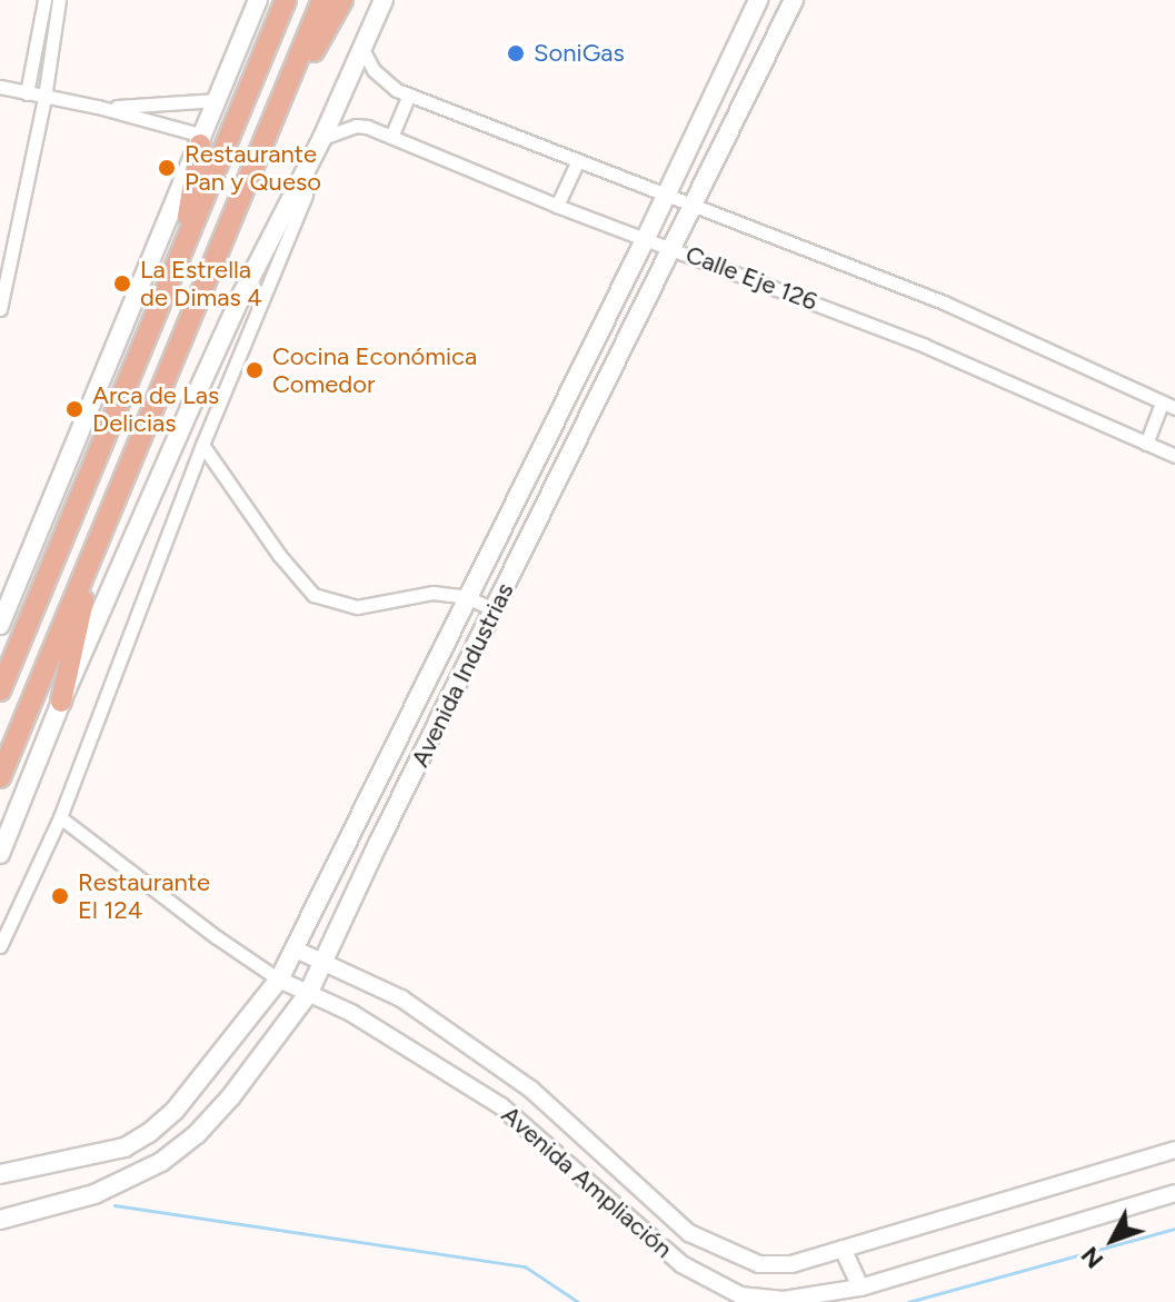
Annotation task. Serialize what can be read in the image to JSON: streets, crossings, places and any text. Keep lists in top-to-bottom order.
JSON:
{
  "streets": {
    "main road": ["Avenida Industrias"],
    "street": ["Calle Eje 126", "Avenida Ampliación"]
  },
  "crossings": [
    ["Calle Eje 126", "Avenida Industrias"],
    ["Avenida Industrias", "Avenida Ampliación"]
  ],
  "places": [
    "SoniGas",
    "Restaurante Pan y Queso",
    "La Estrella de Dimas 4",
    "Cocina Económica Comedor",
    "Arca de Las Delicias",
    "Restaurante El 124"
  ],
  "north": "bottom left"
}
